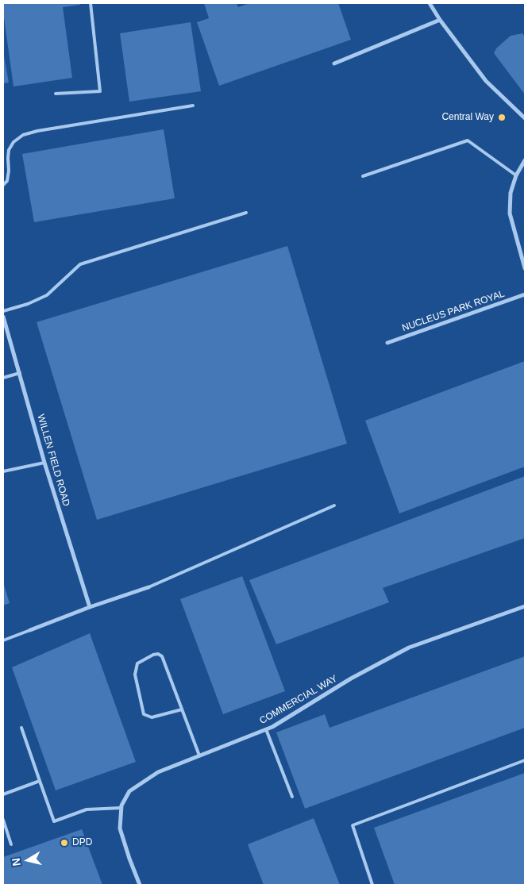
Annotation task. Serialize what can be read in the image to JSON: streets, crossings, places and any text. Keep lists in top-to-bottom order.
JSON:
{
  "streets": {
    "street": ["NUCLEUS PARK ROYAL", "WILLEN FIELD ROAD", "COMMERCIAL WAY"]
  },
  "places": ["Central Way", "DPD"],
  "north": "left"
}
